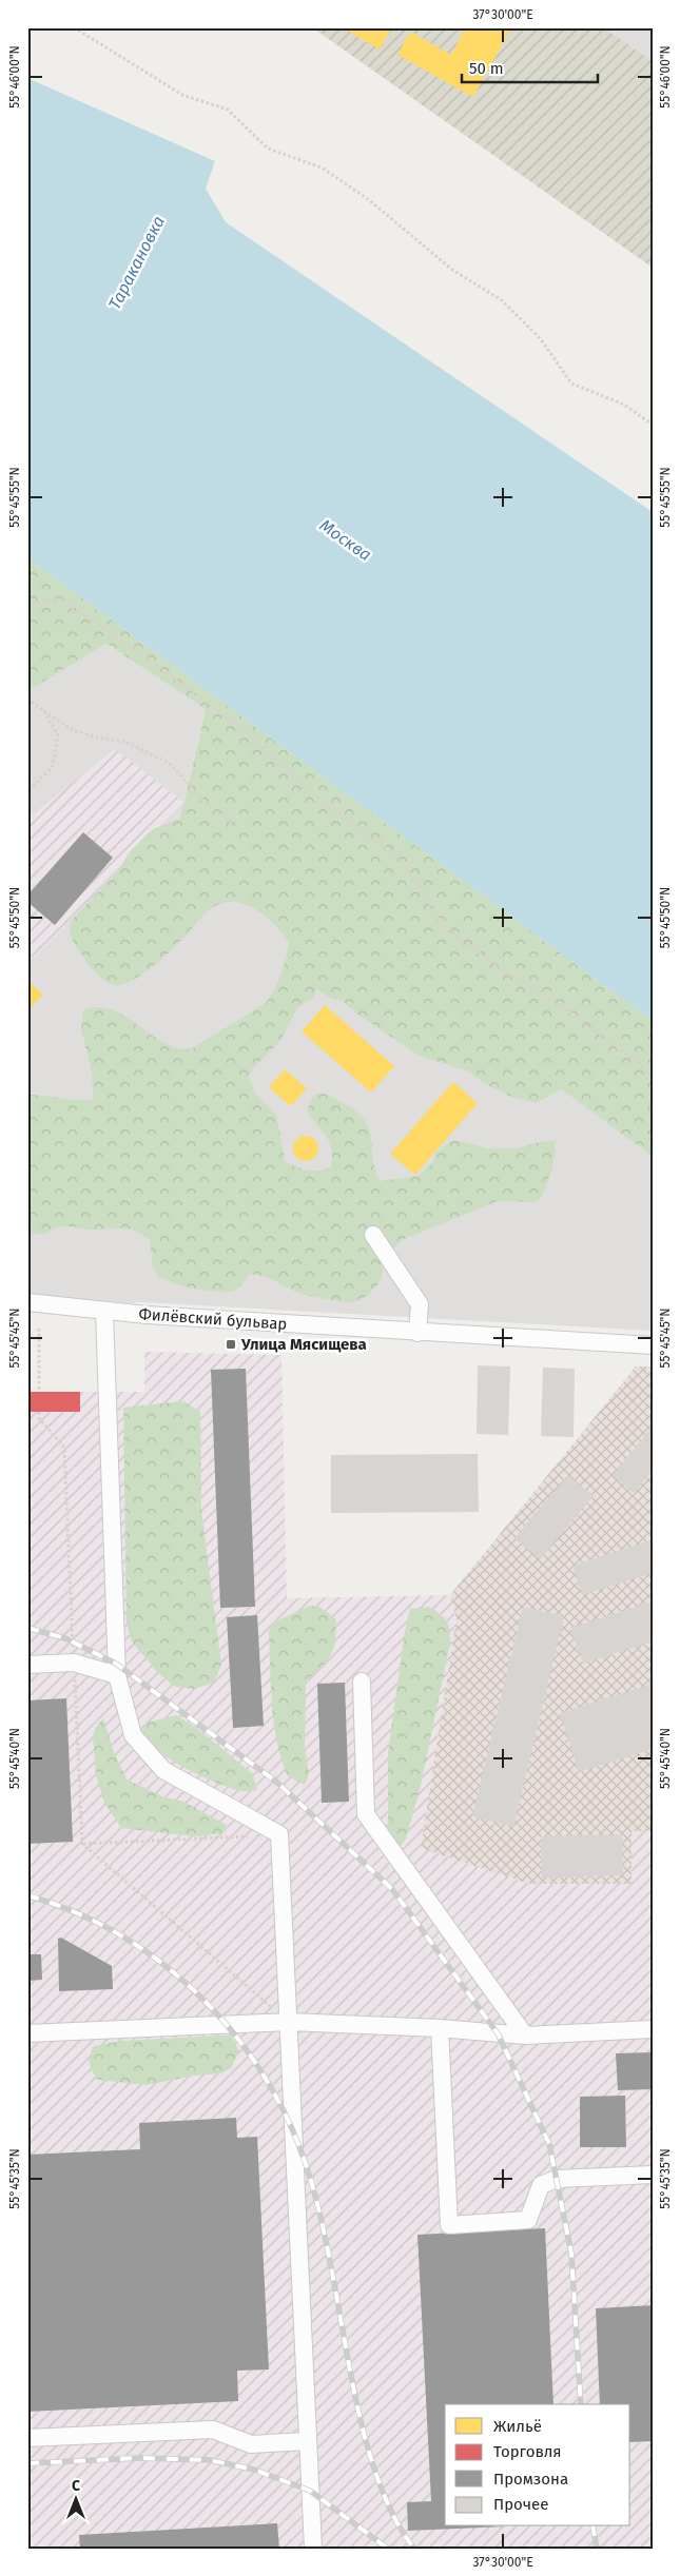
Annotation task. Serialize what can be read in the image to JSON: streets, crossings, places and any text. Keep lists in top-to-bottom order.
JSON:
{
  "streets": {
    "street": ["Филёвский бульвар"]
  },
  "water": ["Таракановка", "Москва"],
  "places": {
    "transit": ["Улица Мясищева"]
  },
  "legend": [
    "Жильё",
    "Торговля",
    "Промзона",
    "Прочее"
  ],
  "scale_bar": "50 m",
  "north": "top",
  "coordinates": [
    "37°30'00\"E",
    "55°46'00\"N",
    "55°45'55\"N",
    "55°45'50\"N",
    "55°45'45\"N",
    "55°45'40\"N",
    "55°45'35\"N"
  ]
}
